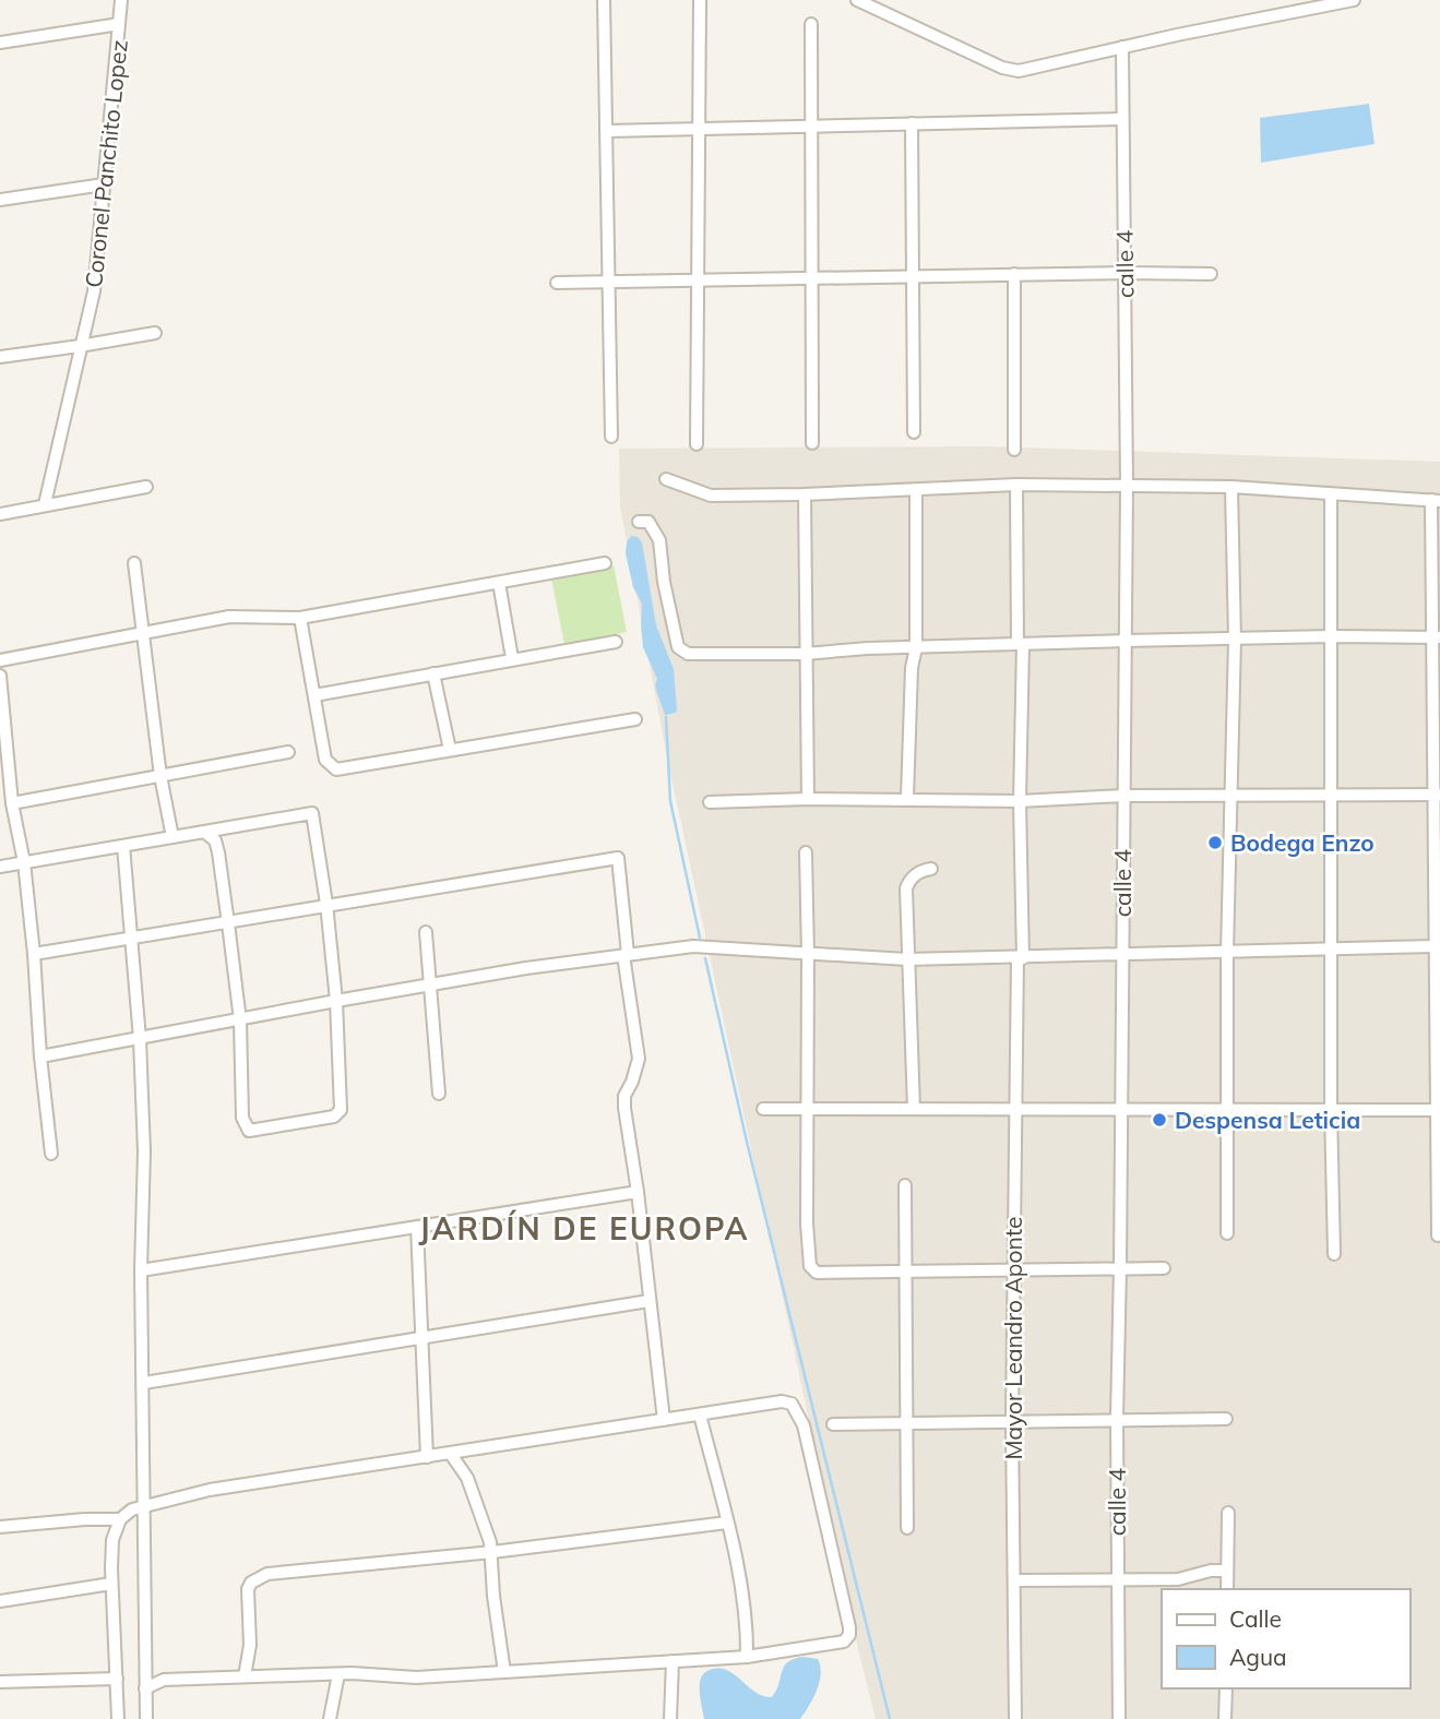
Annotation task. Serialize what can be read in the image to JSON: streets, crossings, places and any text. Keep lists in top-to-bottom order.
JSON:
{
  "streets": {
    "street": ["Coronel Panchito Lopez", "calle 4", "Mayor Leandro Aponte"]
  },
  "districts": ["JARDÍN DE EUROPA"],
  "places": ["Bodega Enzo", "Despensa Leticia"],
  "legend": ["Calle", "Agua"]
}
